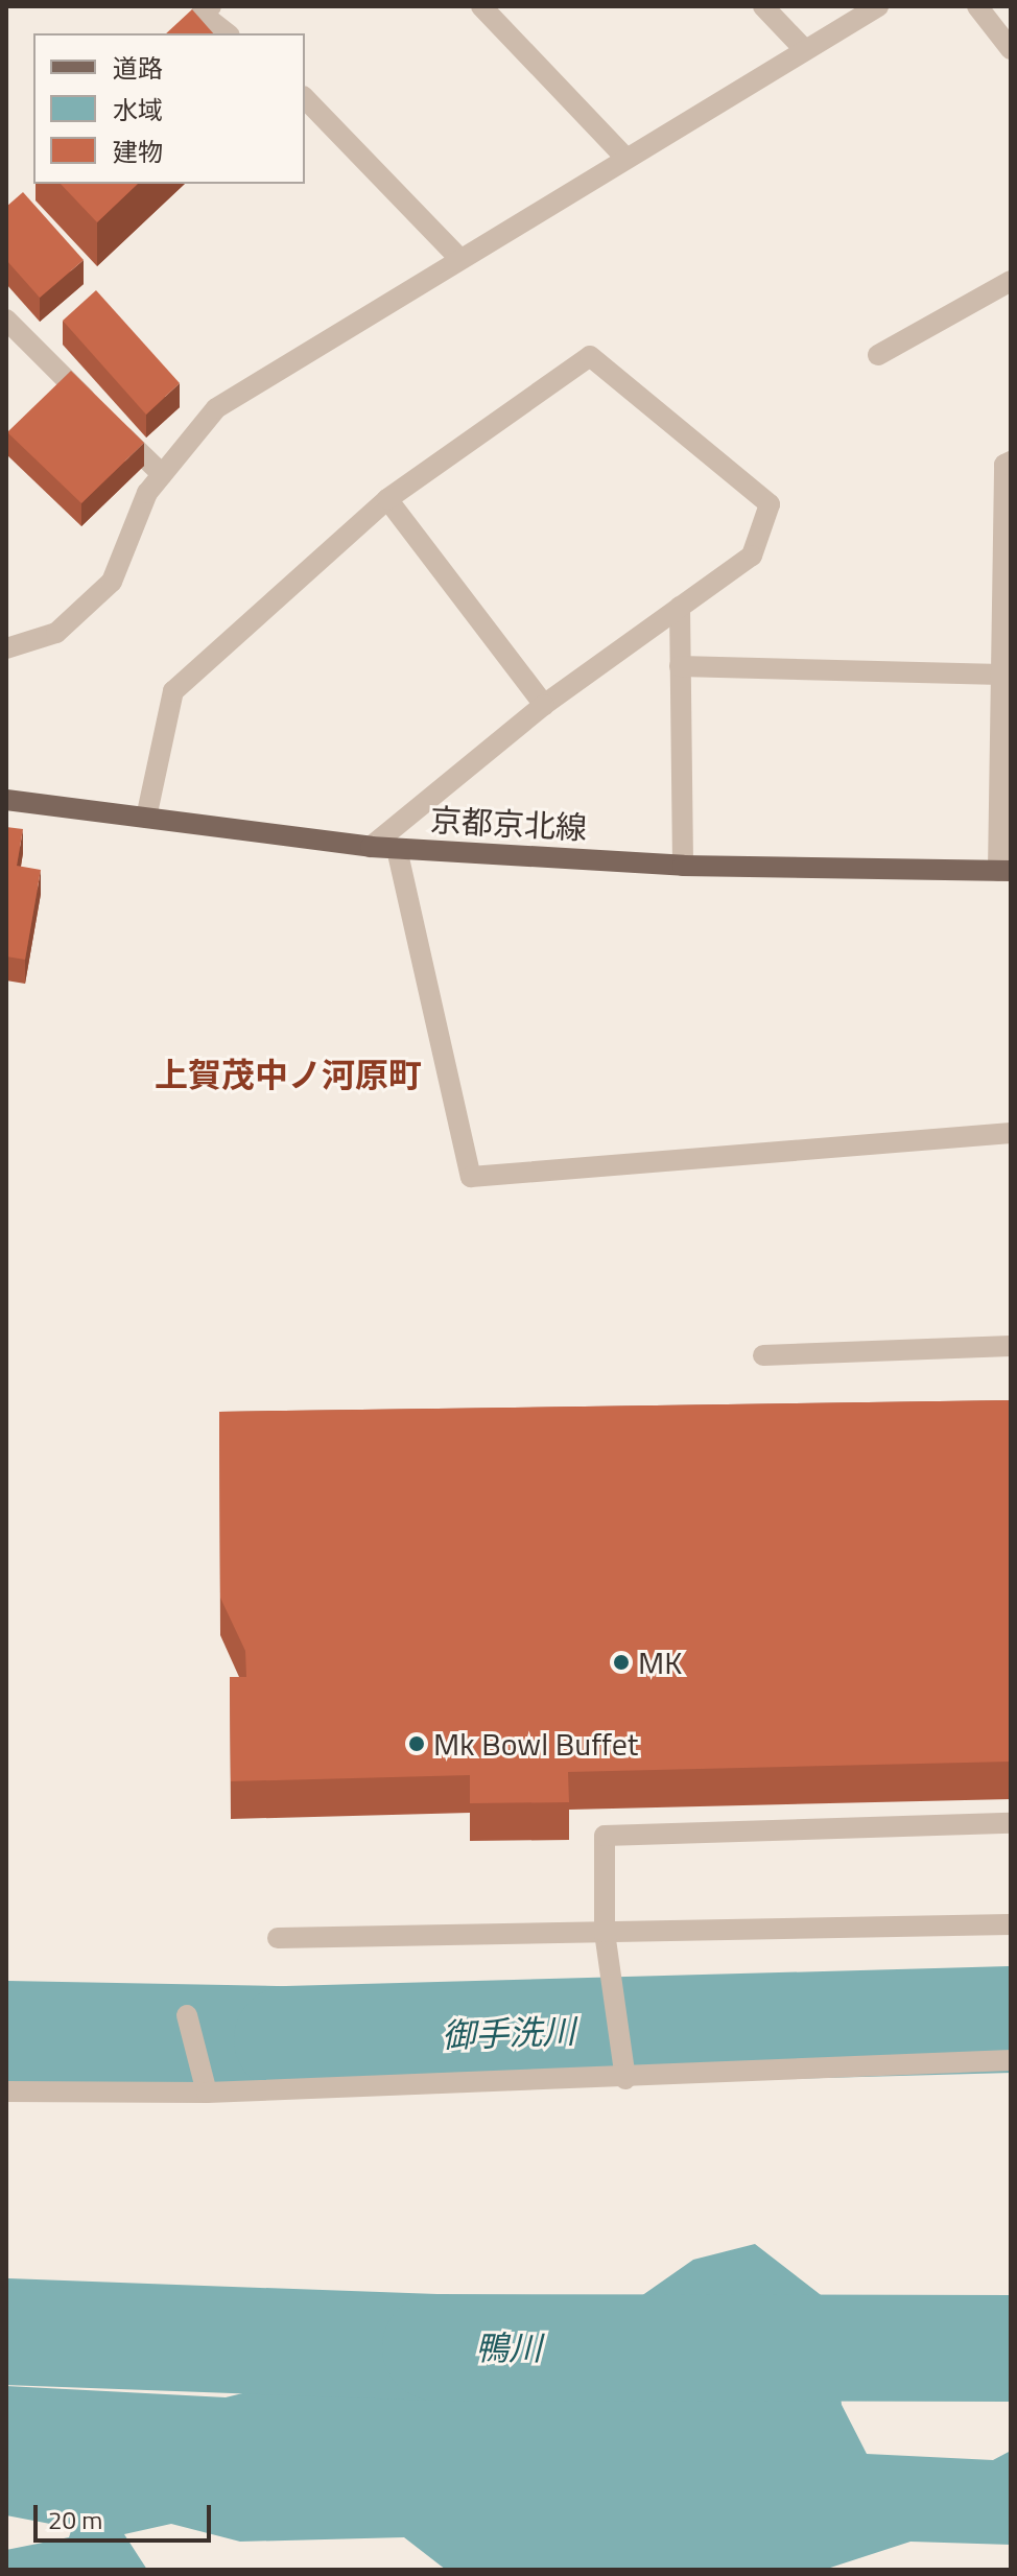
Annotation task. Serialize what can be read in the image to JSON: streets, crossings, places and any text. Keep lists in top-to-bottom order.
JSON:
{
  "streets": {
    "main road": ["京都京北線"]
  },
  "districts": ["上賀茂中ノ河原町"],
  "water": ["御手洗川", "鴨川"],
  "places": ["MK", "Mk Bowl Buffet"],
  "legend": ["道路", "水域", "建物"],
  "scale_bar": "20 m"
}
